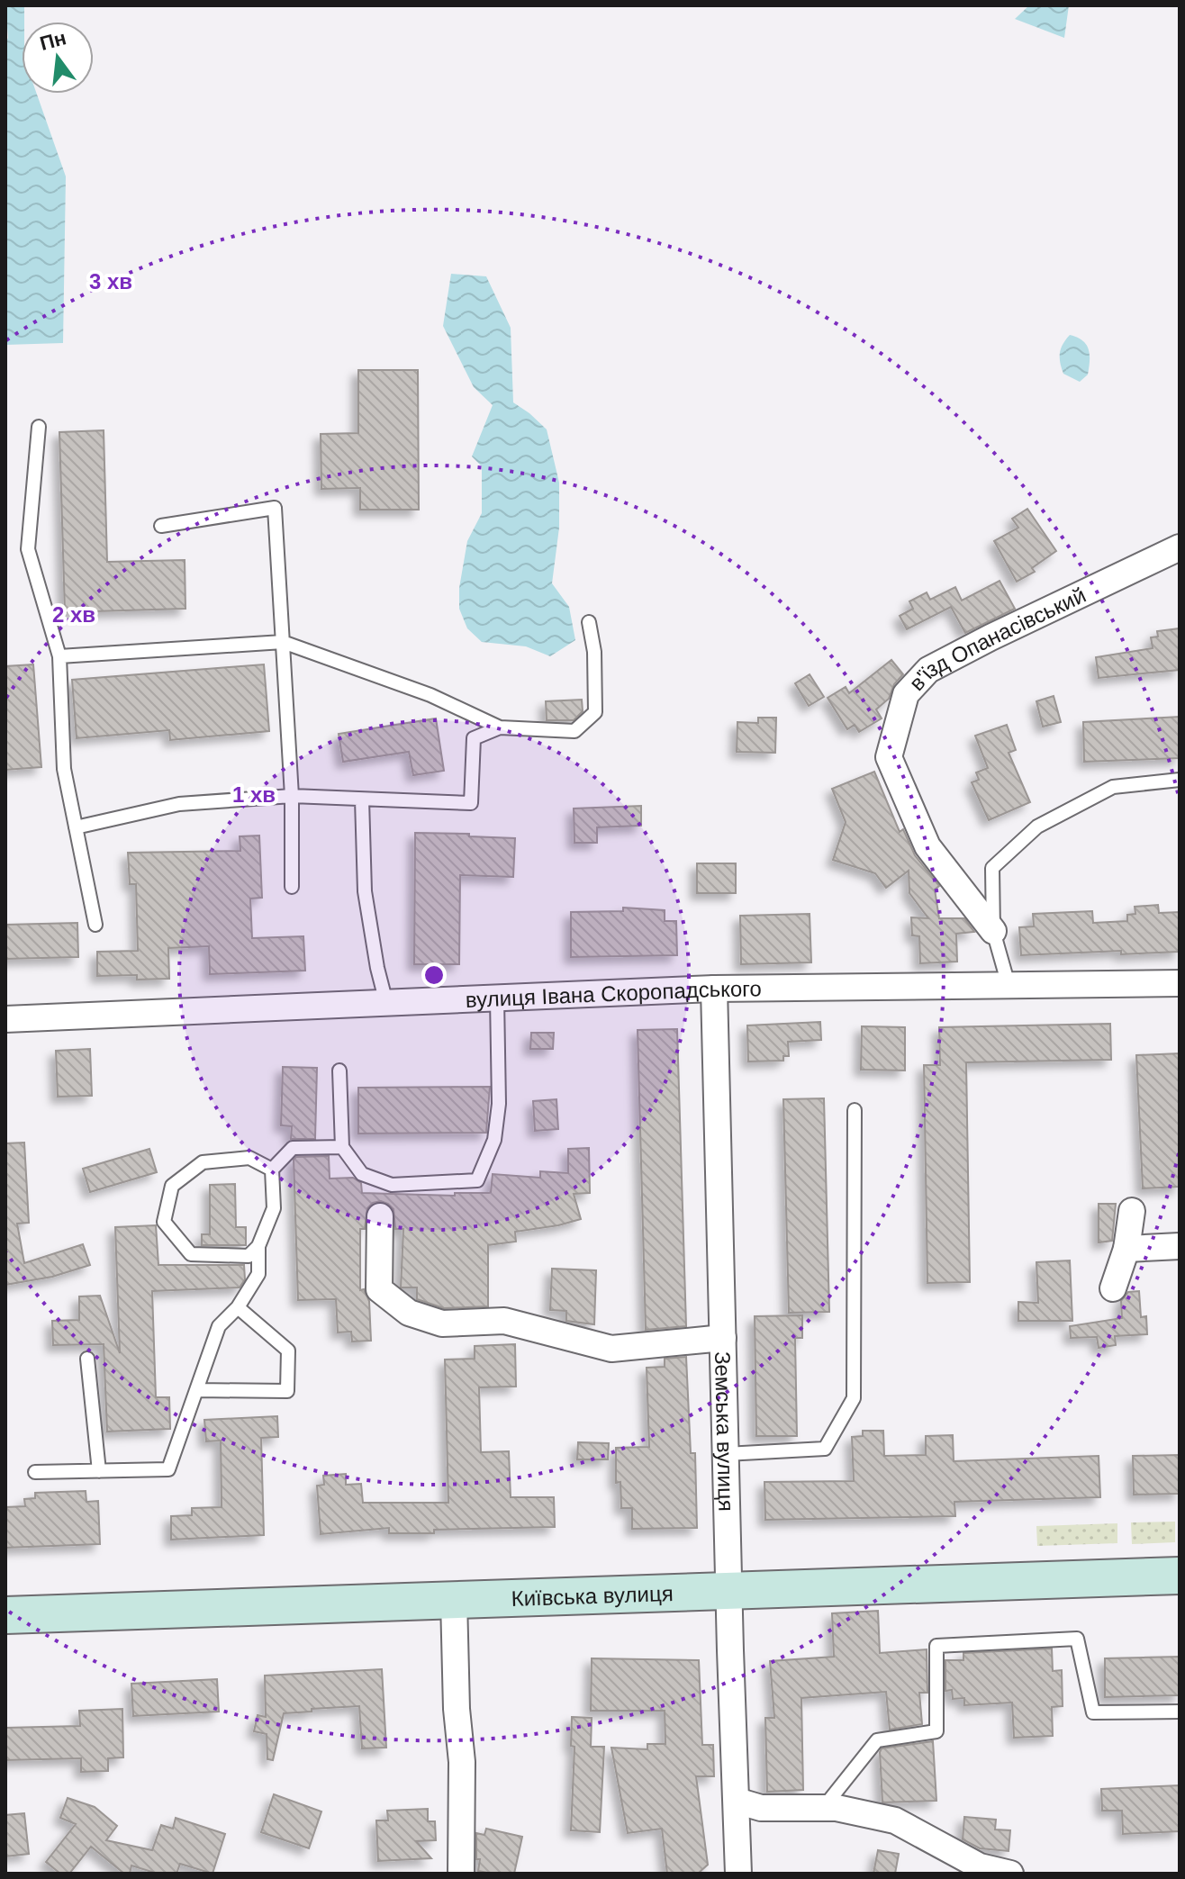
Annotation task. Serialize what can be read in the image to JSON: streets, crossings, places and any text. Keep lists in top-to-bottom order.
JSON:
{
  "streets": {
    "main road": ["Київська вулиця"],
    "street": ["в'їзд Опанасівський", "вулиця Івана Скоропадського", "Земська вулиця"]
  },
  "crossings": [
    ["вулиця Івана Скоропадського", "Земська вулиця"],
    ["Земська вулиця", "Київська вулиця"]
  ],
  "north": "top",
  "rings": ["3 хв", "2 хв", "1 хв"]
}
